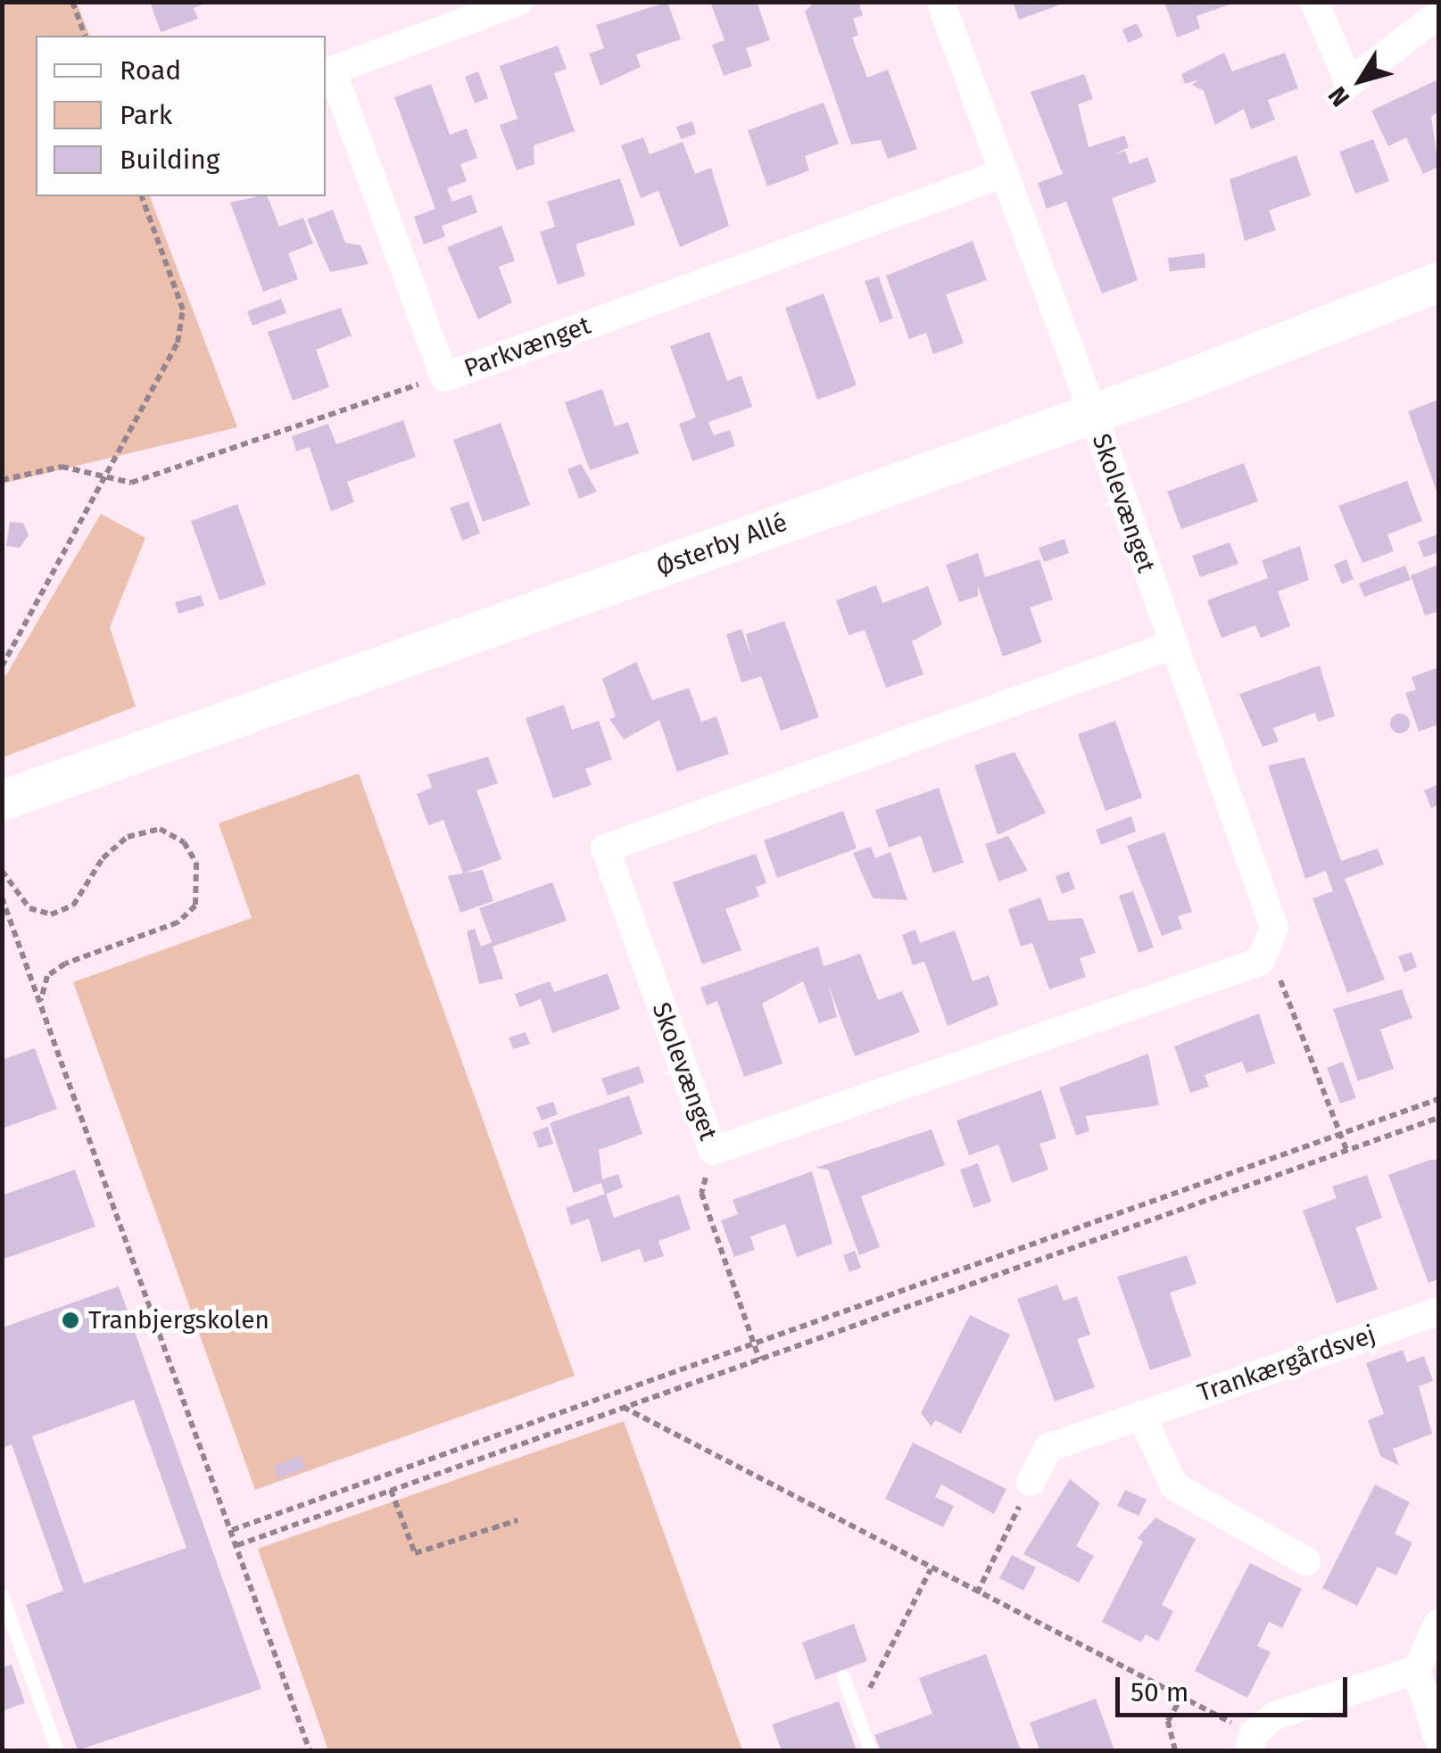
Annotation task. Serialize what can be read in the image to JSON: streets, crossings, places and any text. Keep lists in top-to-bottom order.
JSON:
{
  "streets": {
    "street": [
      "Parkvænget",
      "Skolevænget",
      "Østerby Allé",
      "Trankærgårdsvej"
    ]
  },
  "crossings": [
    ["Skolevænget", "Østerby Allé"]
  ],
  "places": ["Tranbjergskolen"],
  "legend": ["Road", "Park", "Building"],
  "scale_bar": "50 m",
  "north": "bottom left"
}
